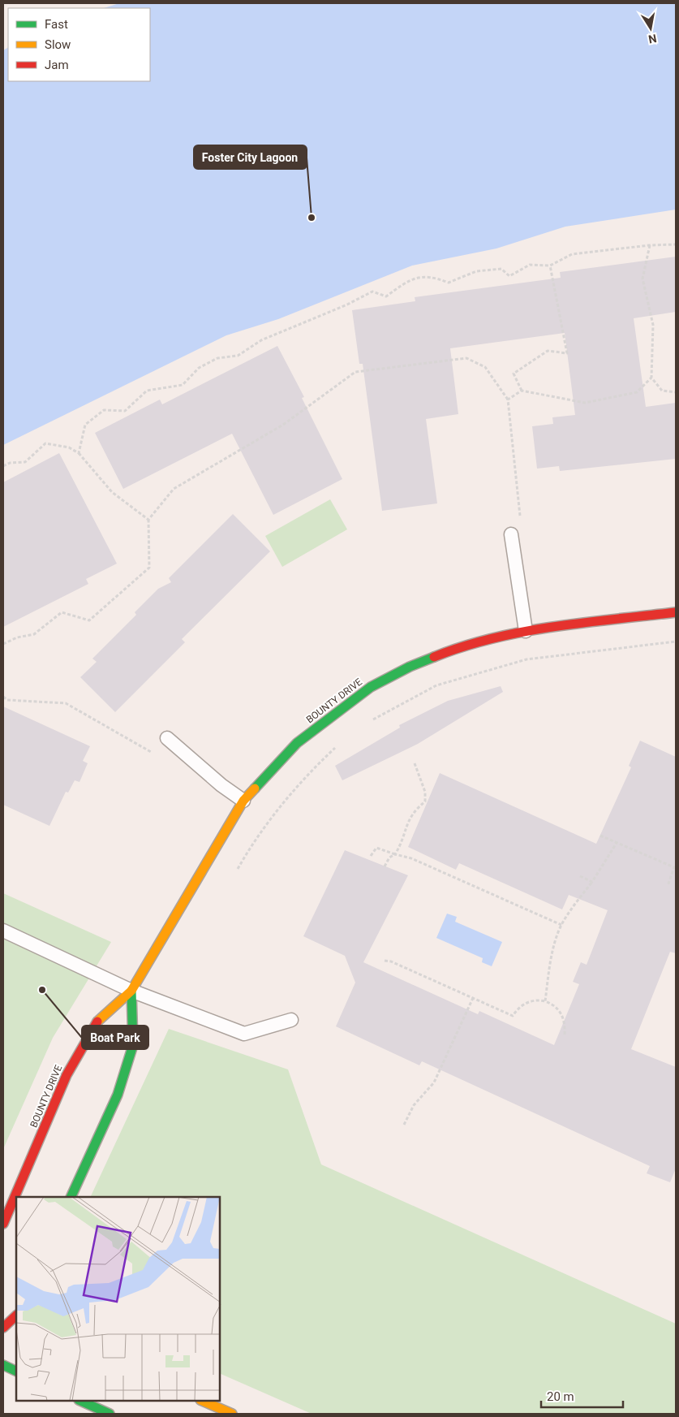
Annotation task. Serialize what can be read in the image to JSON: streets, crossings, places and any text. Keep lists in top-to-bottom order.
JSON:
{
  "streets": {
    "street": ["BOUNTY DRIVE"]
  },
  "places": ["Foster City Lagoon", "Boat Park"],
  "legend": ["Fast", "Slow", "Jam"],
  "scale_bar": "20 m",
  "north": "bottom"
}
